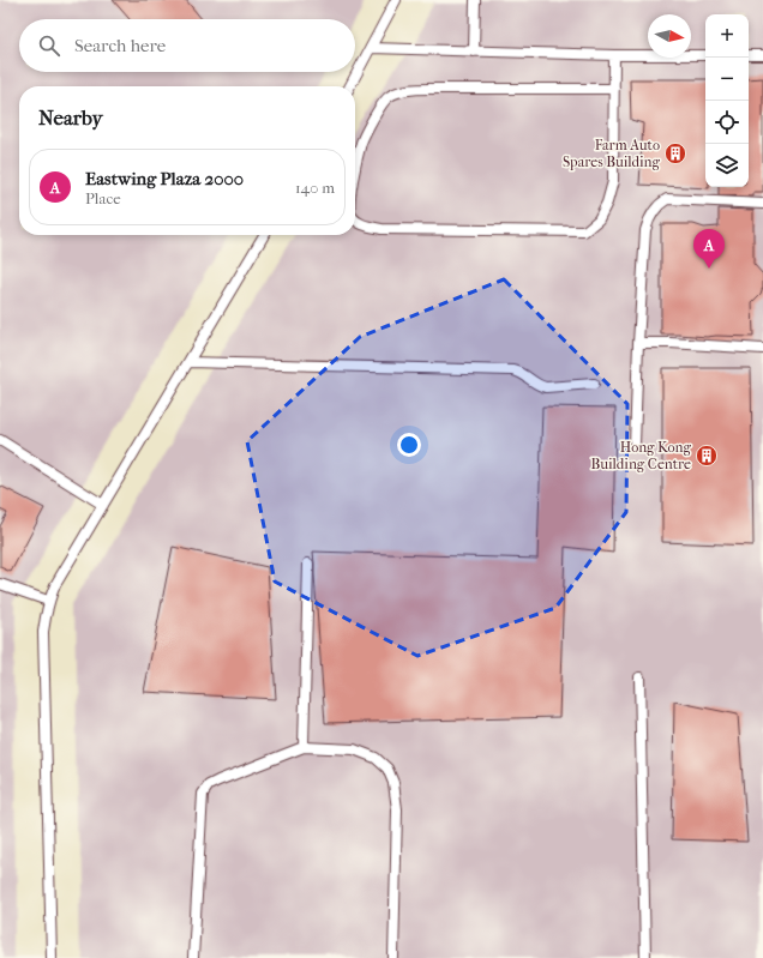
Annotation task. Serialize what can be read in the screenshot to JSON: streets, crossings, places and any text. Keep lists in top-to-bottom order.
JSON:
{
  "places": {
    "building": ["Farm Auto Spares Building", "Hong Kong Building Centre"]
  },
  "north": "right",
  "page": {
    "map_buttons": ["+", "−"],
    "search": "Search here",
    "heading": "Nearby",
    "list": [
      {
        "mark": "A",
        "name": "Eastwing Plaza 2000",
        "note": "Place",
        "value": "140 m"
      }
    ],
    "pins": "A"
  }
}
